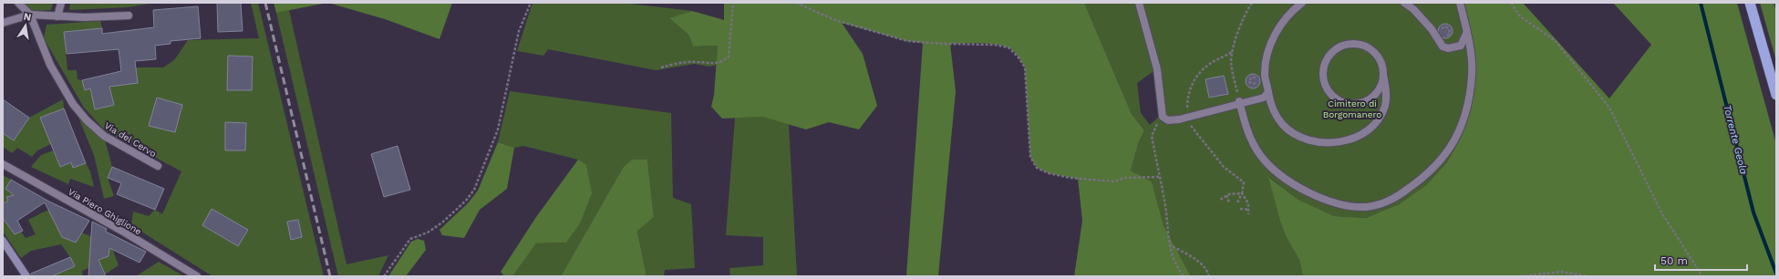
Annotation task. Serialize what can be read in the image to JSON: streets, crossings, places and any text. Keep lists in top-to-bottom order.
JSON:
{
  "streets": {
    "street": ["Via del Cervo", "Via Piero Ghiglione"]
  },
  "water": ["Torrente Geola"],
  "parks": ["Cimitero di Borgomanero"],
  "scale_bar": "50 m",
  "north": "top"
}
